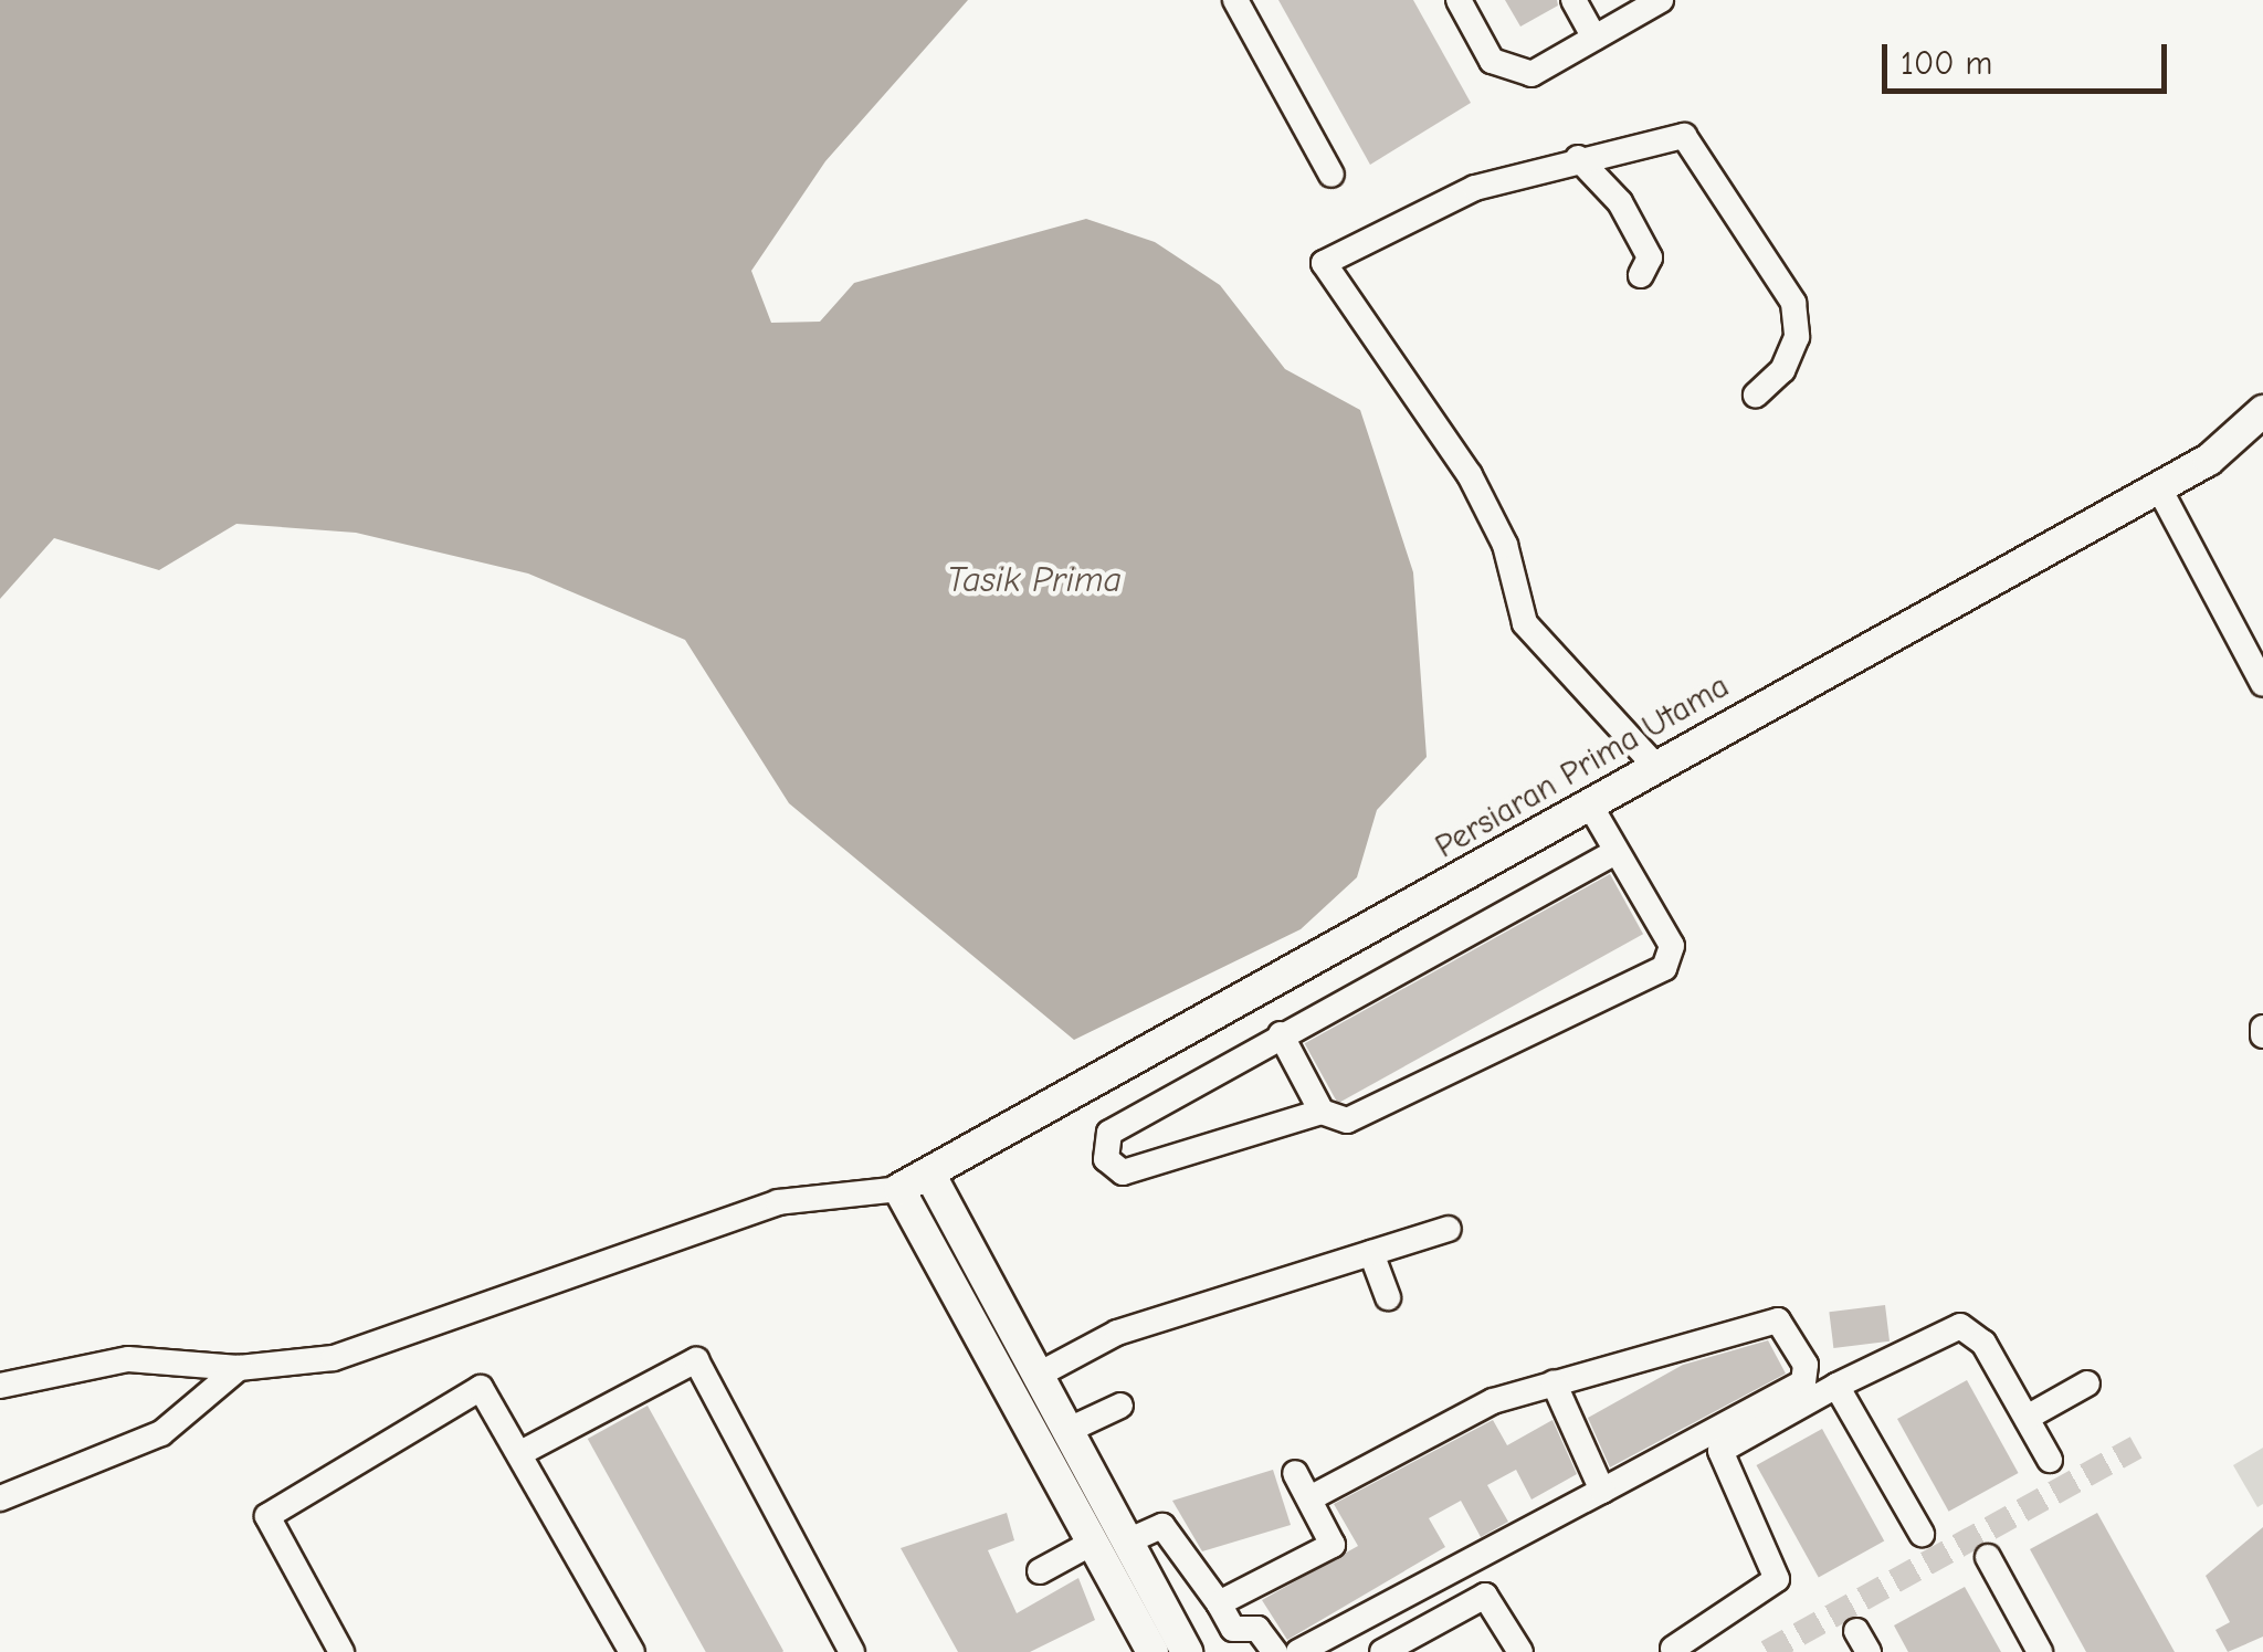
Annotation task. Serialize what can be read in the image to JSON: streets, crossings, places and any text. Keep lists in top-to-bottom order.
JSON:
{
  "streets": {
    "main road": ["Persiaran Prima Utama"]
  },
  "water": ["Tasik Prima"],
  "scale_bar": "100 m"
}
